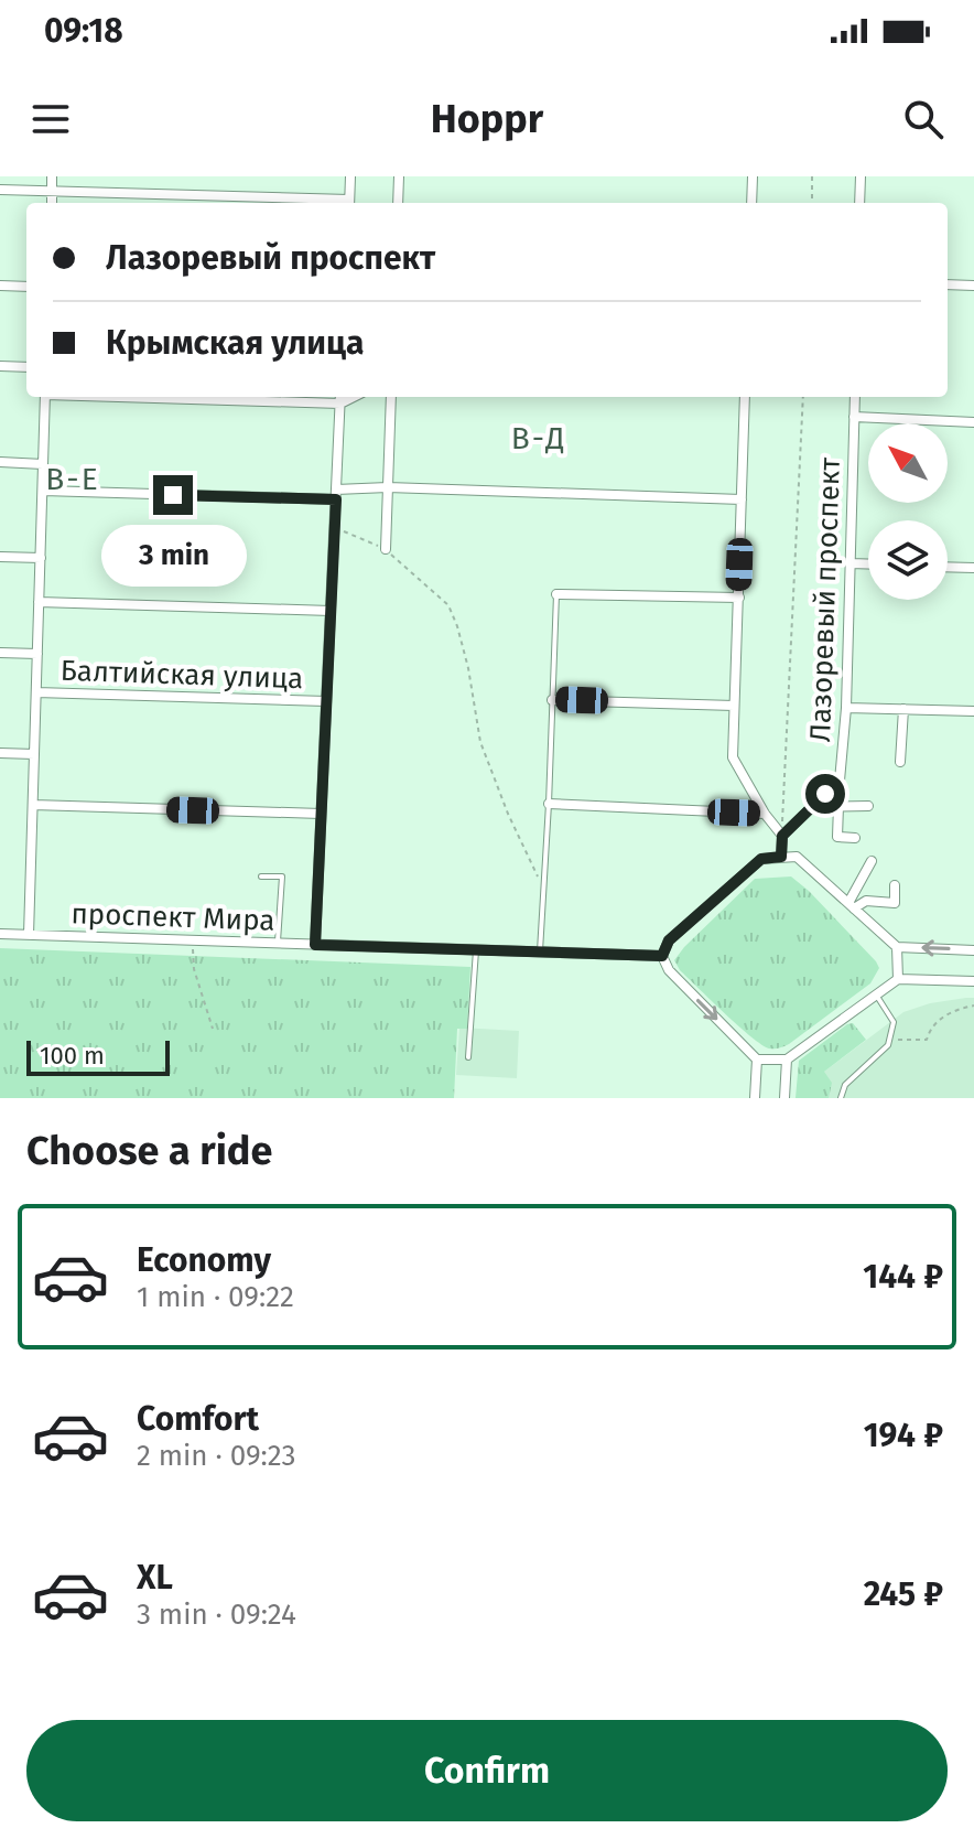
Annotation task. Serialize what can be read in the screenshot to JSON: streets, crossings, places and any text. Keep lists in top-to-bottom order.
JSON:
{
  "streets": {
    "street": ["Лазоревый проспект", "Балтийская улица", "проспект Мира"]
  },
  "districts": ["В-Д", "В-Е"],
  "scale_bar": "100 m",
  "north": "top left",
  "page": {
    "status": "09:18",
    "header": "Hoppr",
    "banner": ["Лазоревый проспект", "Крымская улица"],
    "bubble": "3 min",
    "scale": "100 m",
    "heading": "Choose a ride",
    "list": [
      {
        "name": "Economy",
        "note": "1 min · 09:22",
        "value": "144 ₽"
      },
      {
        "name": "Comfort",
        "note": "2 min · 09:23",
        "value": "194 ₽"
      },
      {
        "name": "XL",
        "note": "3 min · 09:24",
        "value": "245 ₽"
      }
    ],
    "buttons": "Confirm"
  }
}
